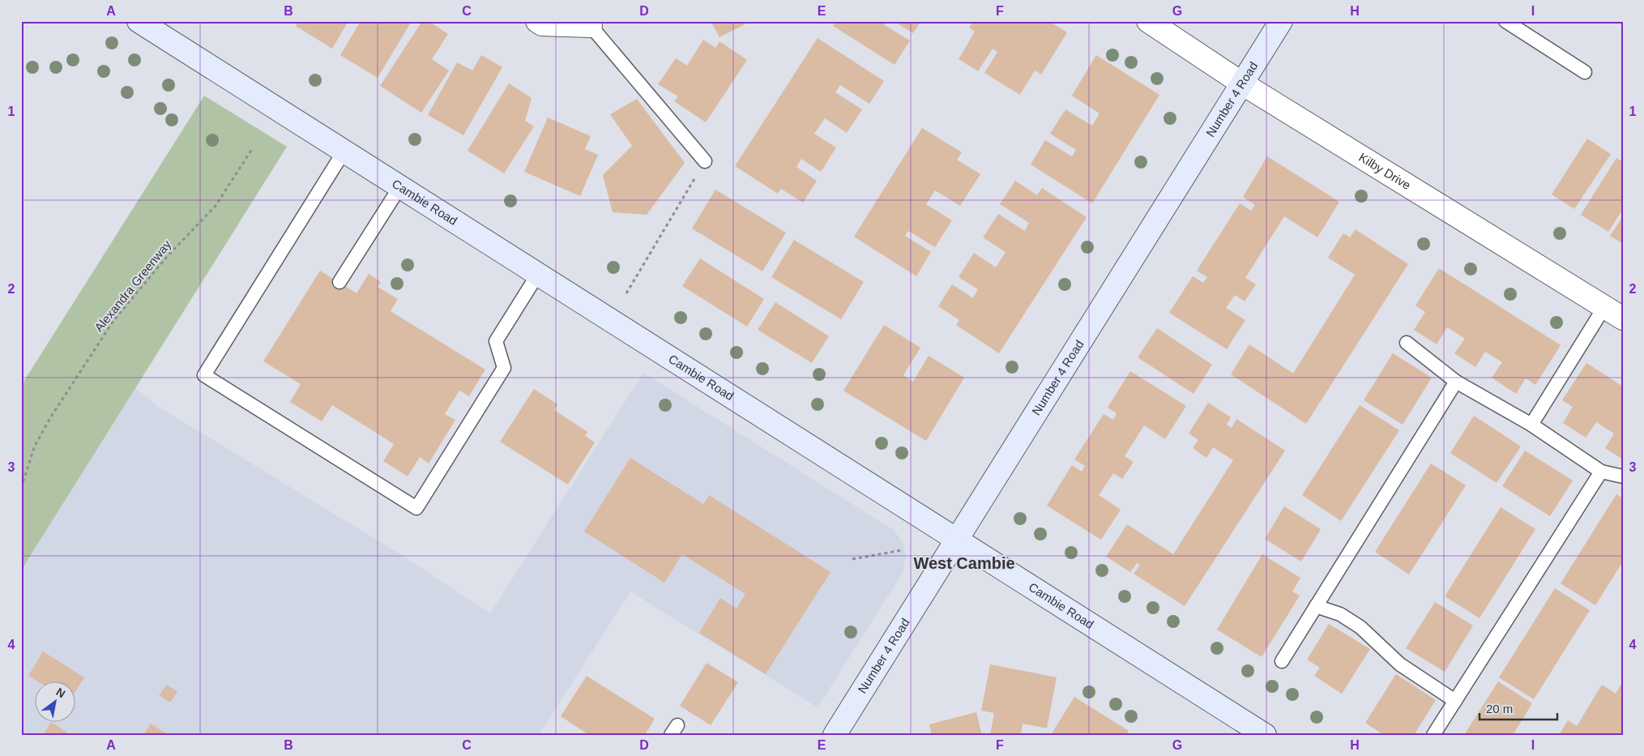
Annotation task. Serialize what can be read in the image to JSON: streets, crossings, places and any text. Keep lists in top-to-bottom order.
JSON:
{
  "streets": {
    "main road": ["Number 4 Road", "Cambie Road"],
    "street": ["Kilby Drive"],
    "path": ["Alexandra Greenway"]
  },
  "crossings": [
    ["Number 4 Road", "Kilby Drive"],
    ["Number 4 Road", "Cambie Road"]
  ],
  "districts": ["West Cambie"],
  "scale_bar": "20 m",
  "north": "top right",
  "grid": {
    "columns": [
      "A",
      "B",
      "C",
      "D",
      "E",
      "F",
      "G",
      "H",
      "I"
    ],
    "rows": [
      "1",
      "2",
      "3",
      "4"
    ]
  }
}
